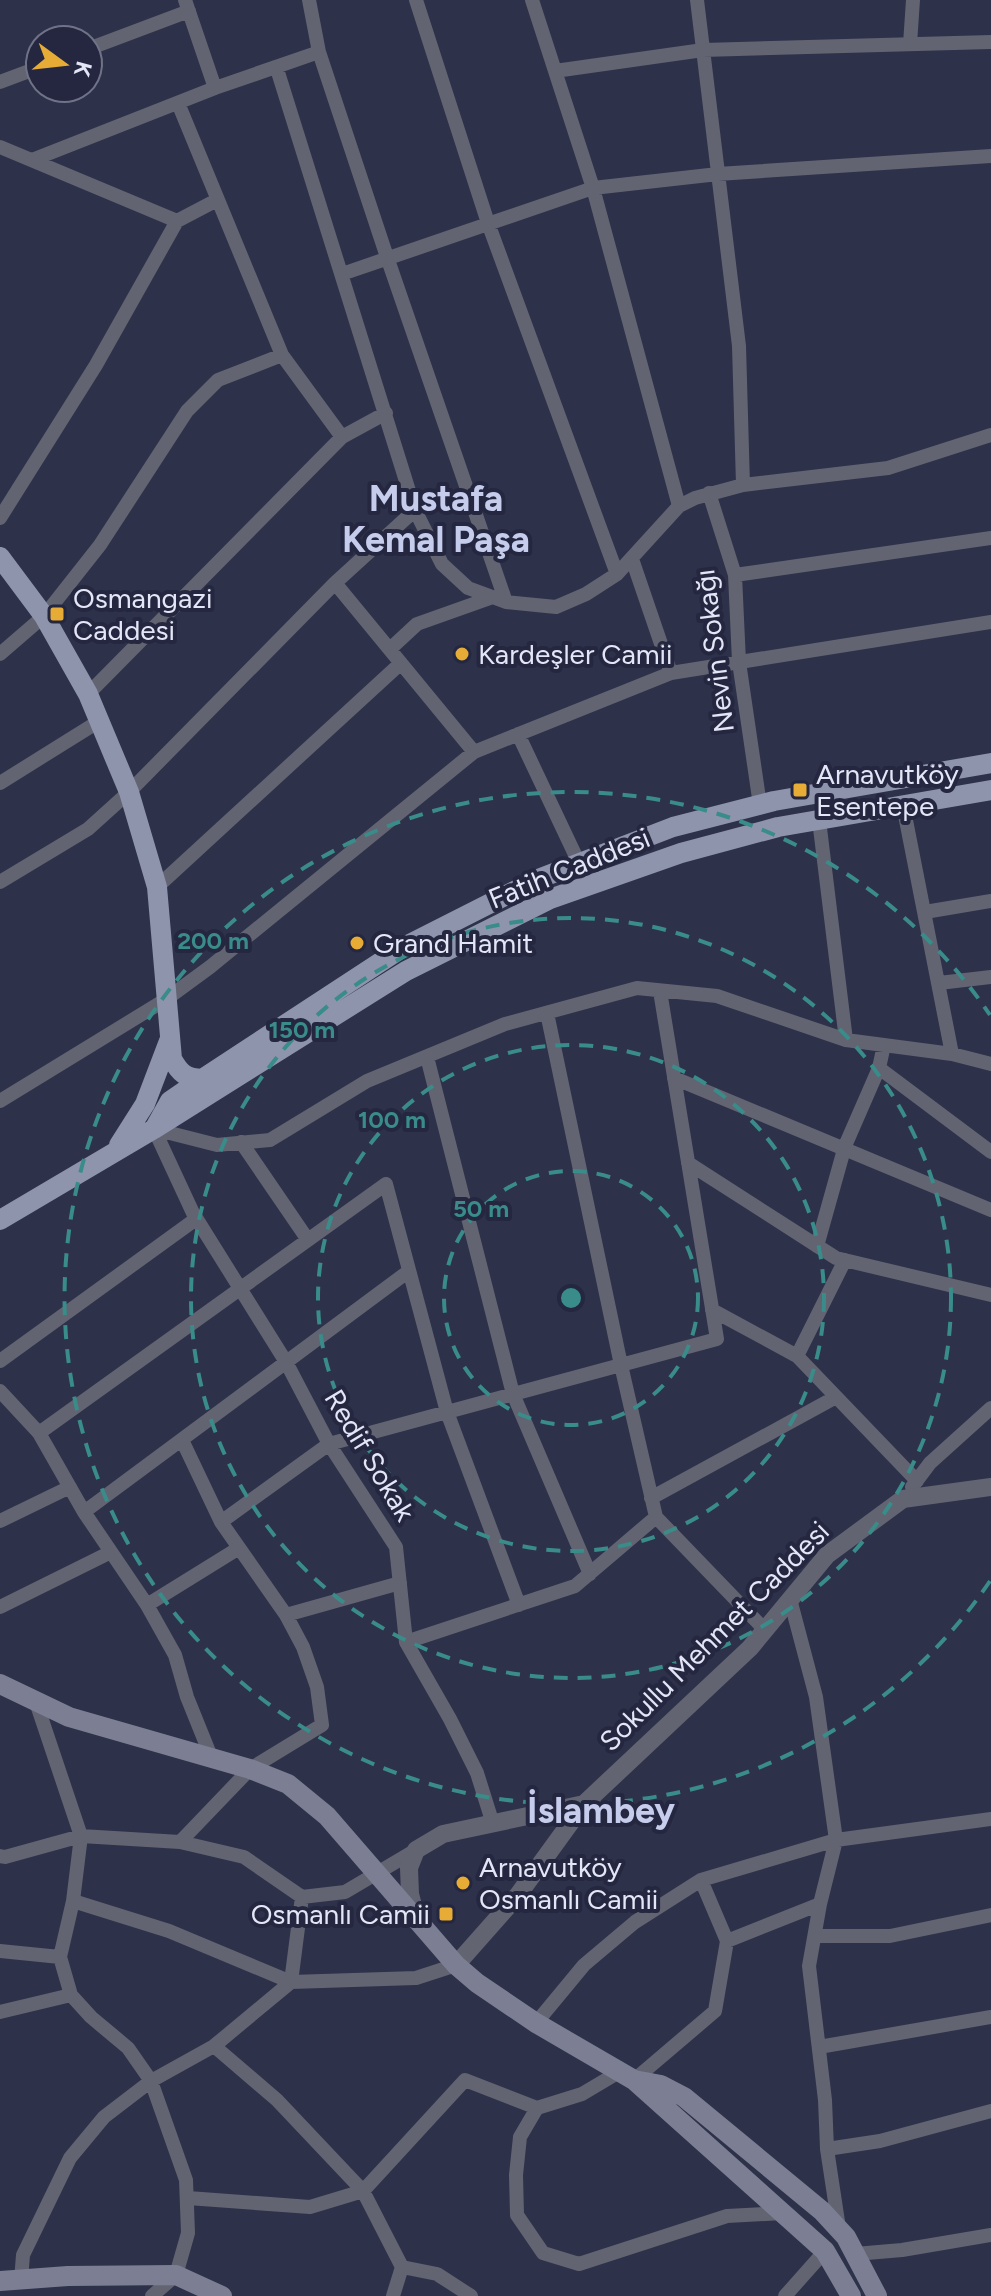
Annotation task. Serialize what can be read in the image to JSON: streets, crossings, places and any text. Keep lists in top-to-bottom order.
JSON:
{
  "streets": {
    "main road": ["Fatih Caddesi"],
    "street": ["Nevin Sokağı", "Redif Sokak", "Sokullu Mehmet Caddesi"]
  },
  "crossings": [
    ["Fatih Caddesi", "Redif Sokak"]
  ],
  "districts": ["Mustafa Kemal Paşa", "İslambey"],
  "places": {
    "transit": ["Osmangazi Caddesi", "Arnavutköy Esentepe", "Osmanlı Camii"],
    "other": ["Kardeşler Camii", "Grand Hamit", "Arnavutköy Osmanlı Camii"]
  },
  "north": "right",
  "rings": [
    "200 m",
    "150 m",
    "100 m",
    "50 m"
  ]
}
